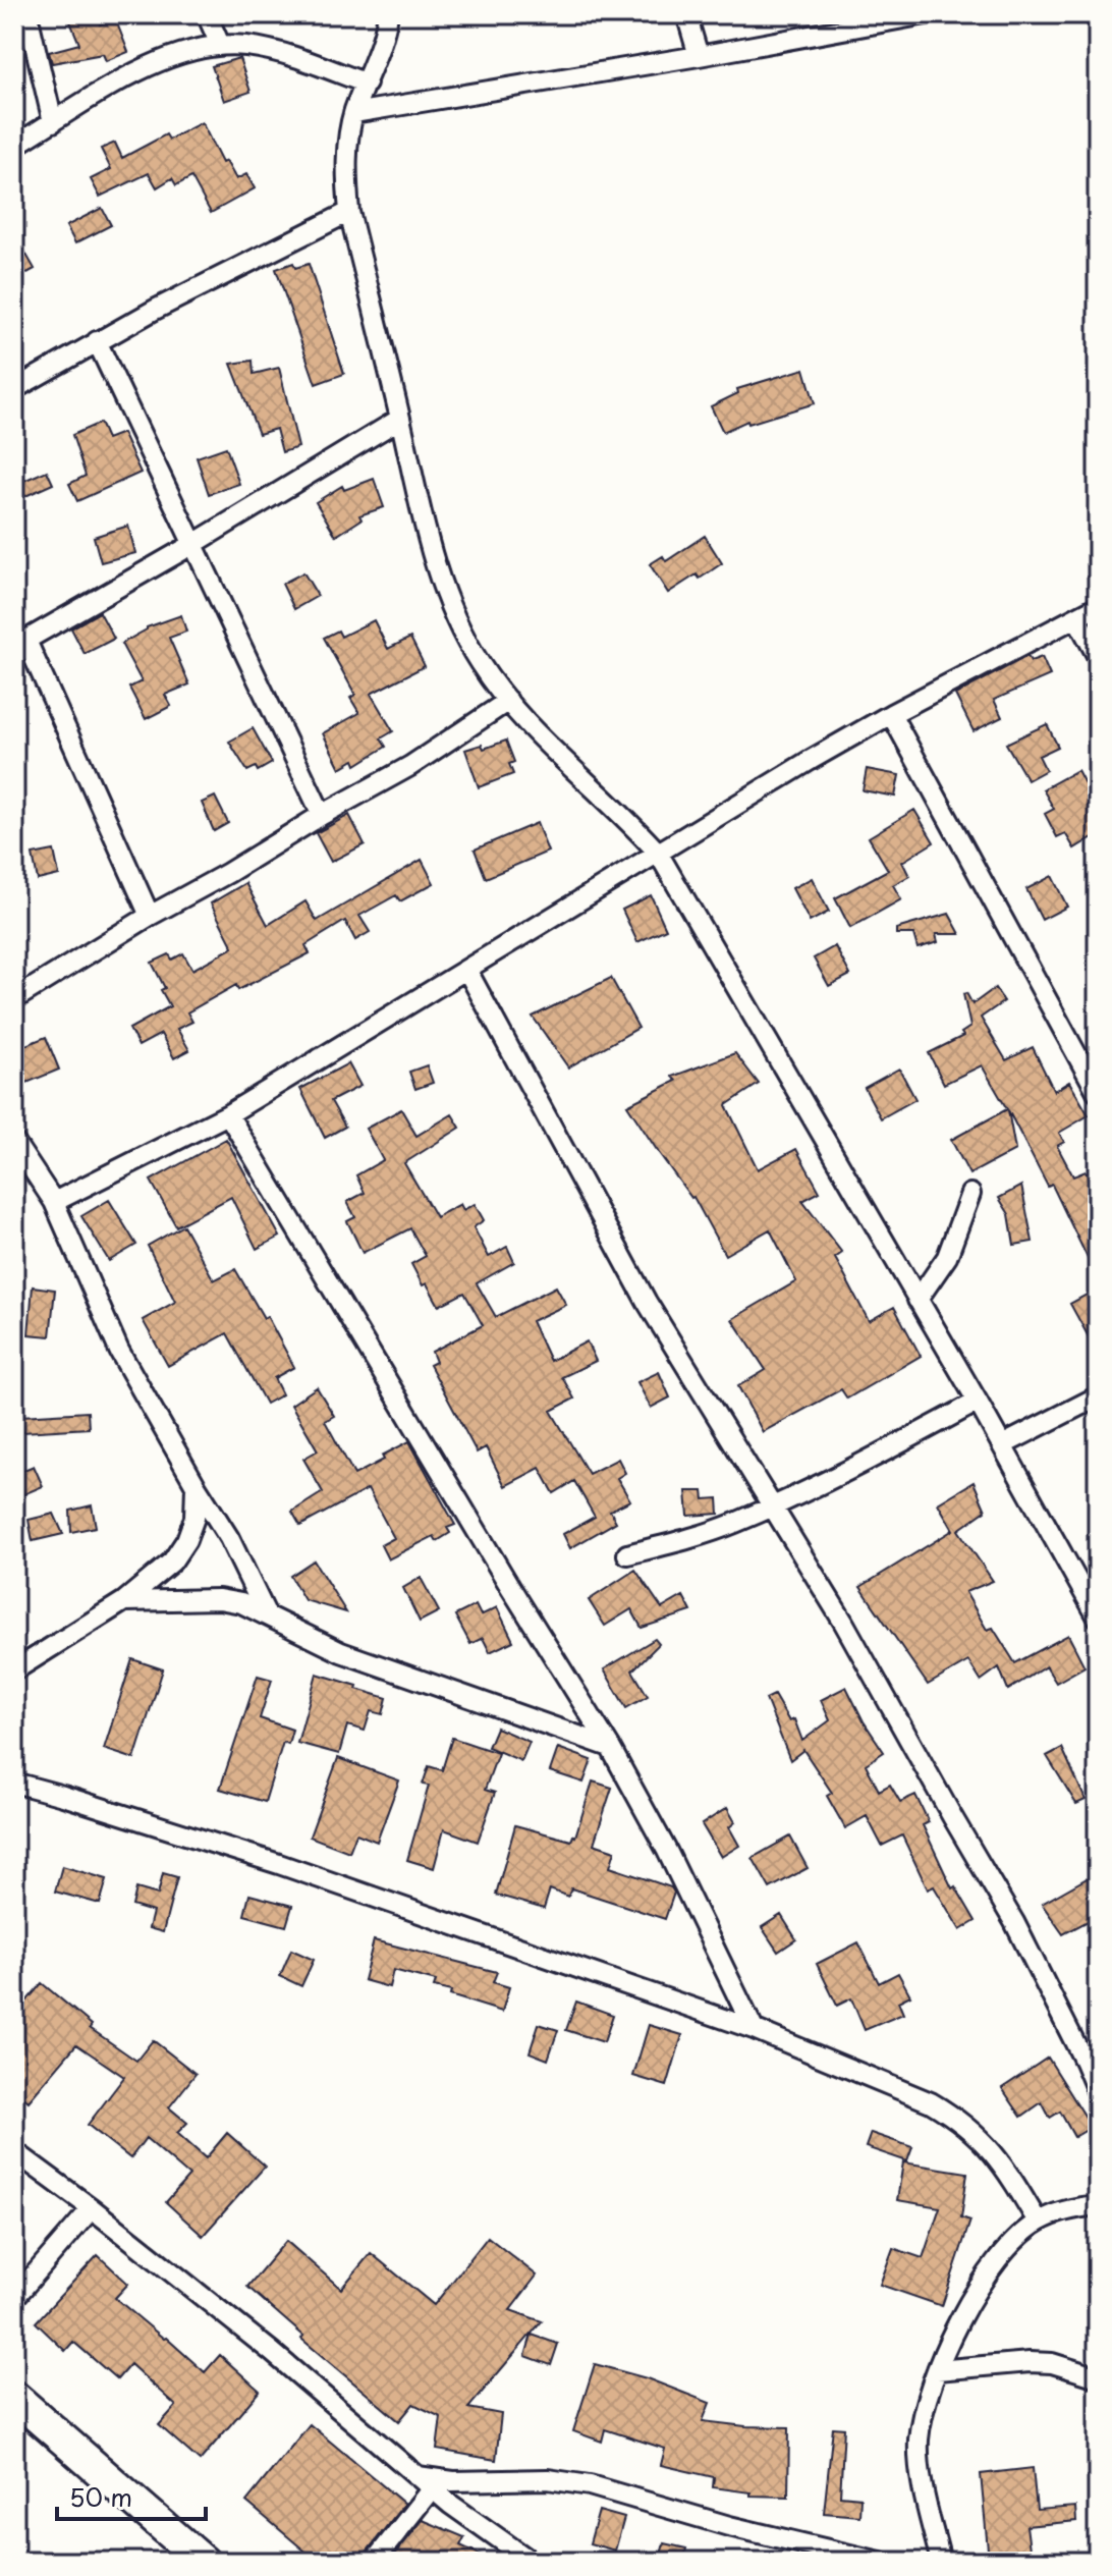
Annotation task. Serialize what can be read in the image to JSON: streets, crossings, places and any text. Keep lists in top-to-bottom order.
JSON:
{
  "scale_bar": "50 m"
}
